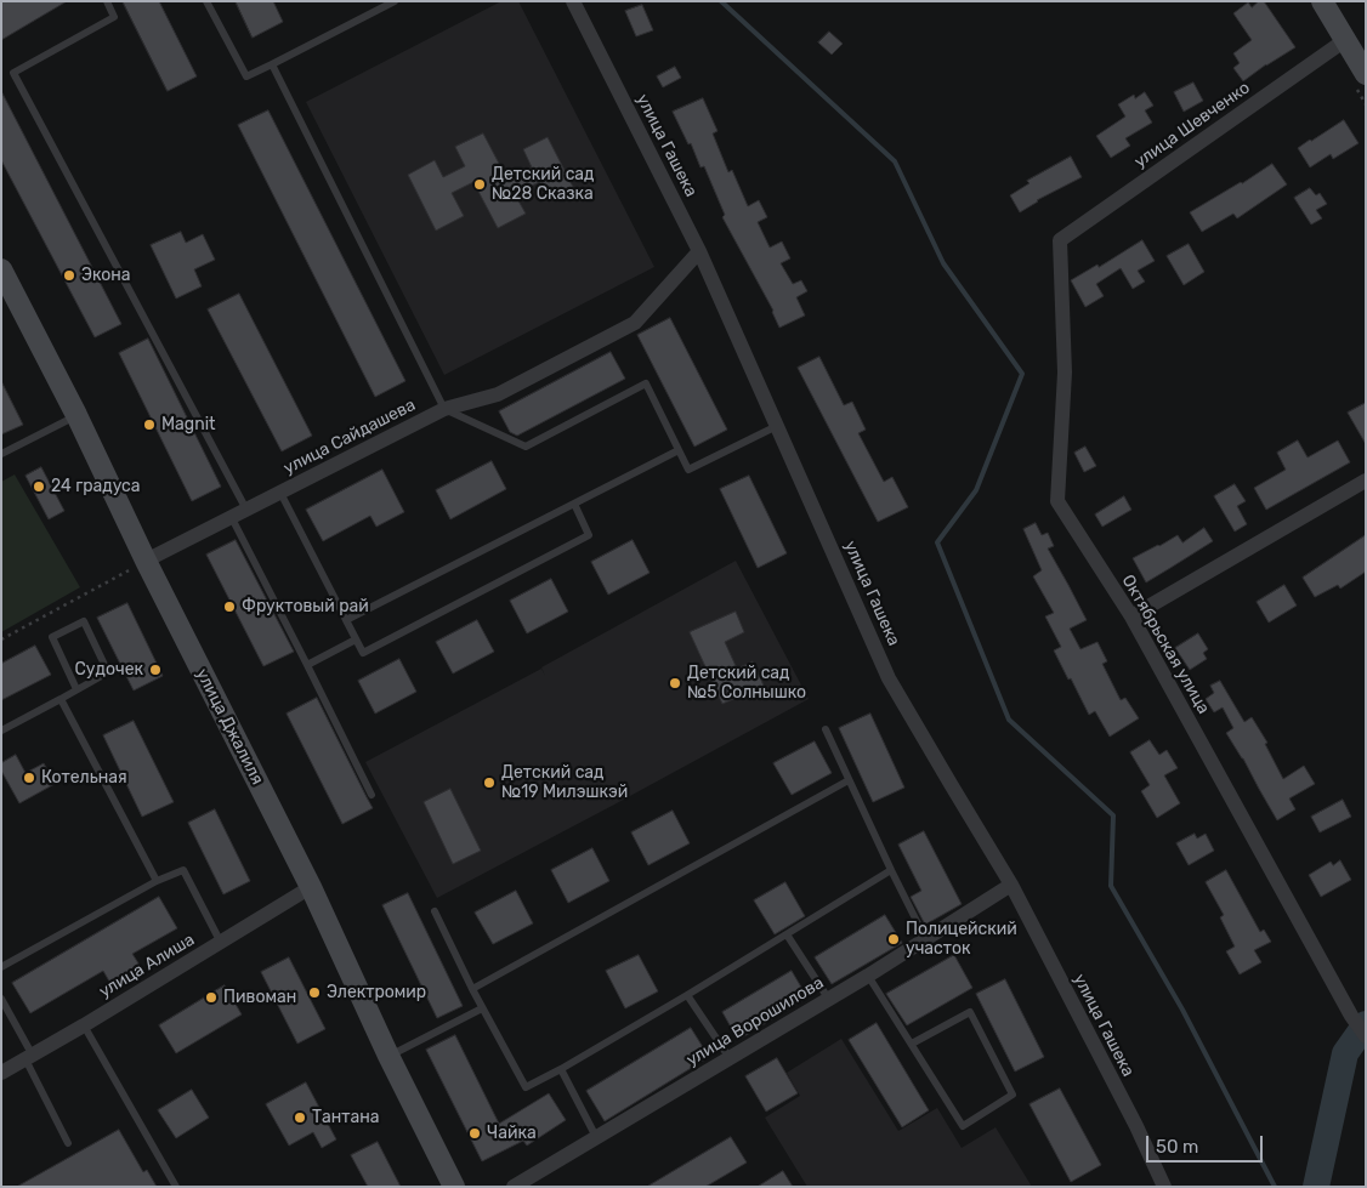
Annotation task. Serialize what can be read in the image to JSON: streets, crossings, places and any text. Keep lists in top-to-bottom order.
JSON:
{
  "streets": {
    "main road": ["улица Джалиля"],
    "street": [
      "улица Шевченко",
      "улица Гашека",
      "улица Сайдашева",
      "Октябрьская улица",
      "улица Алиша",
      "улица Ворошилова"
    ]
  },
  "crossings": [
    ["улица Шевченко", "Октябрьская улица"],
    ["улица Гашека", "улица Сайдашева"],
    ["улица Гашека", "улица Ворошилова"],
    ["улица Сайдашева", "улица Джалиля"],
    ["улица Джалиля", "улица Алиша"]
  ],
  "places": [
    "Детский сад №28 Сказка",
    "Экона",
    "Magnit",
    "24 градуса",
    "Фруктовый рай",
    "Судочек",
    "Детский сад №5 Солнышко",
    "Котельная",
    "Детский сад №19 Милэшкэй",
    "Полицейский участок",
    "Электромир",
    "Пивоман",
    "Тантана",
    "Чайка"
  ],
  "scale_bar": "50 m"
}
